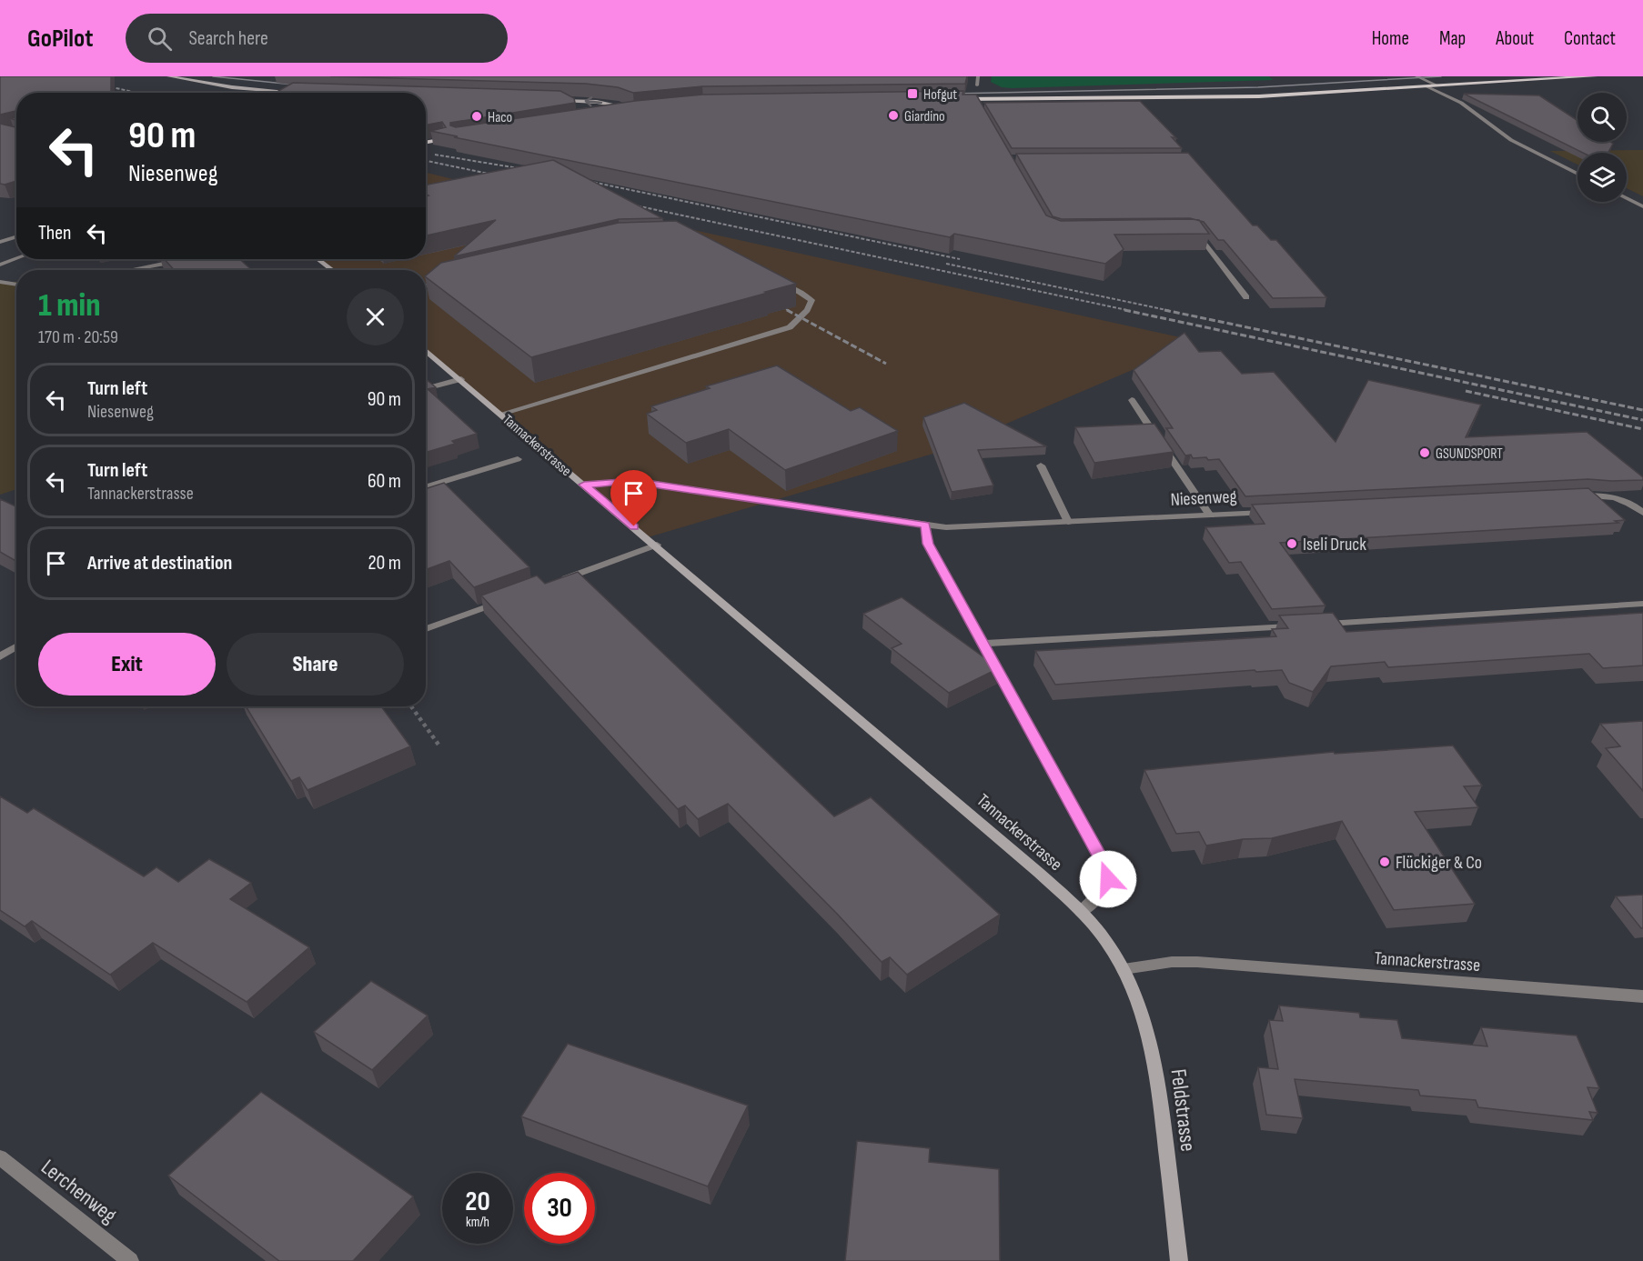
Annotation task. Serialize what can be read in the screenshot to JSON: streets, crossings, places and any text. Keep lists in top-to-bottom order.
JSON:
{
  "streets": {
    "street": [
      "Tannackerstrasse",
      "Niesenweg",
      "Feldstrasse",
      "Lerchenweg"
    ]
  },
  "crossings": [
    ["Tannackerstrasse", "Niesenweg"],
    ["Tannackerstrasse", "Feldstrasse"]
  ],
  "places": {
    "transit": ["Hofgut"],
    "other": [
      "Giardino",
      "Haco",
      "GSUNDSPORT",
      "Iseli Druck",
      "Flückiger & Co"
    ]
  },
  "page": {
    "header": "GoPilot",
    "search": "Search here",
    "nav": [
      "Home",
      "Map",
      "About",
      "Contact"
    ],
    "turn": ["90 m", "Niesenweg"],
    "then": "Then",
    "heading": ["1 min", "170 m · 20:59"],
    "list": [
      {
        "name": "Turn left",
        "note": "Niesenweg",
        "value": "90 m"
      },
      {
        "name": "Turn left",
        "note": "Tannackerstrasse",
        "value": "60 m"
      },
      {
        "name": "Arrive at destination",
        "value": "20 m"
      }
    ],
    "buttons": ["Exit", "Share"],
    "speed": "20 km/h",
    "limit": "30"
  }
}
